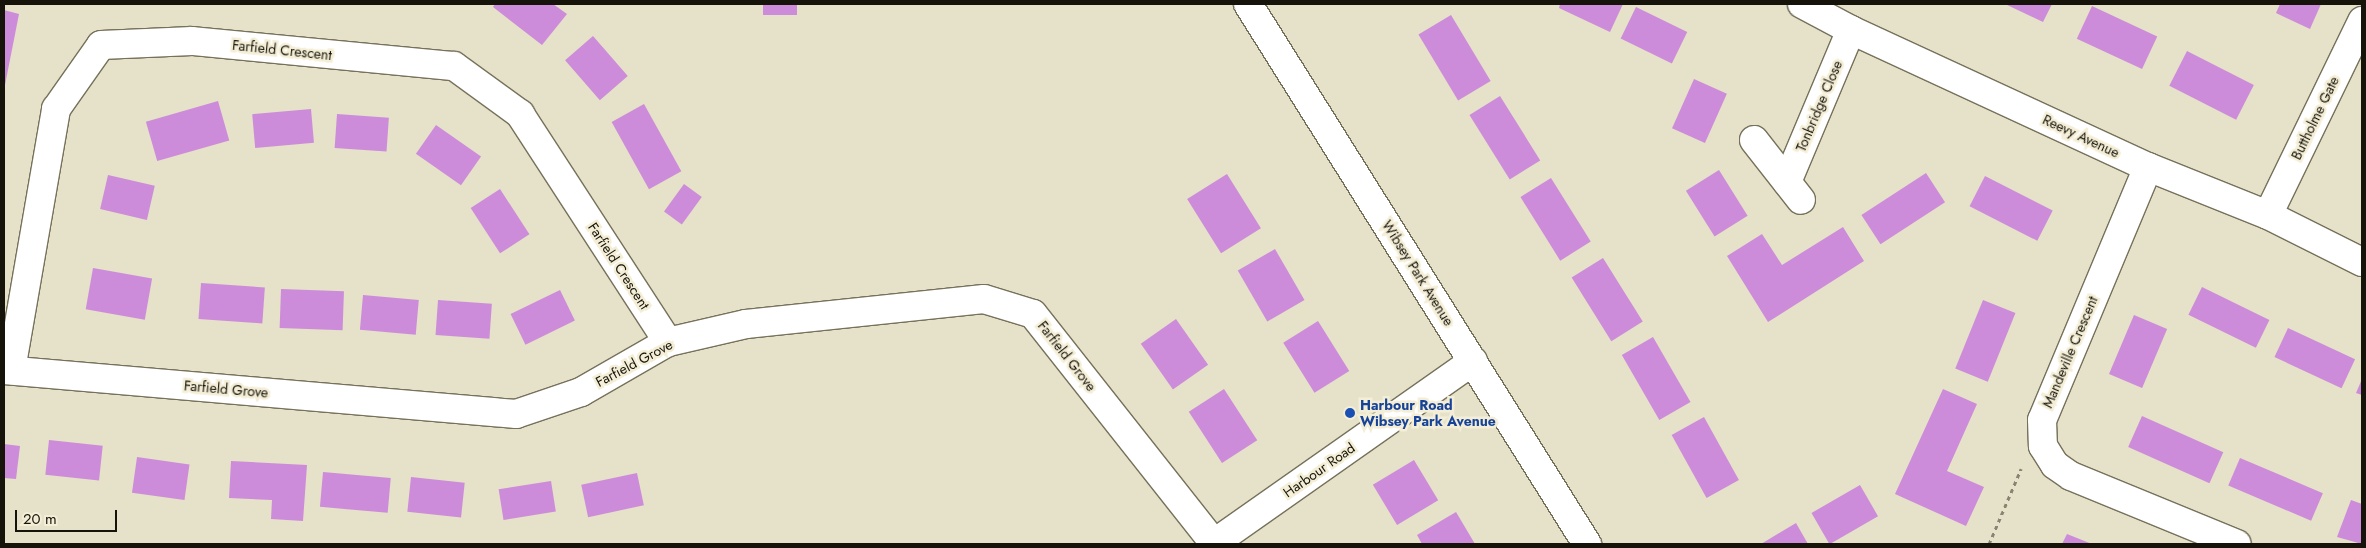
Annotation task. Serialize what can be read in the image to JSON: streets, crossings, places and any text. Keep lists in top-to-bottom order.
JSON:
{
  "streets": {
    "street": [
      "Farfield Crescent",
      "Tonbridge Close",
      "Buttholme Gate",
      "Reevy Avenue",
      "Wibsey Park Avenue",
      "Mandeville Crescent",
      "Farfield Grove",
      "Harbour Road"
    ]
  },
  "crossings": [
    ["Farfield Crescent", "Farfield Grove"],
    ["Tonbridge Close", "Reevy Avenue"],
    ["Buttholme Gate", "Reevy Avenue"],
    ["Reevy Avenue", "Mandeville Crescent"],
    ["Wibsey Park Avenue", "Harbour Road"],
    ["Farfield Grove", "Harbour Road"]
  ],
  "places": ["Harbour Road Wibsey Park Avenue"],
  "scale_bar": "20 m"
}
